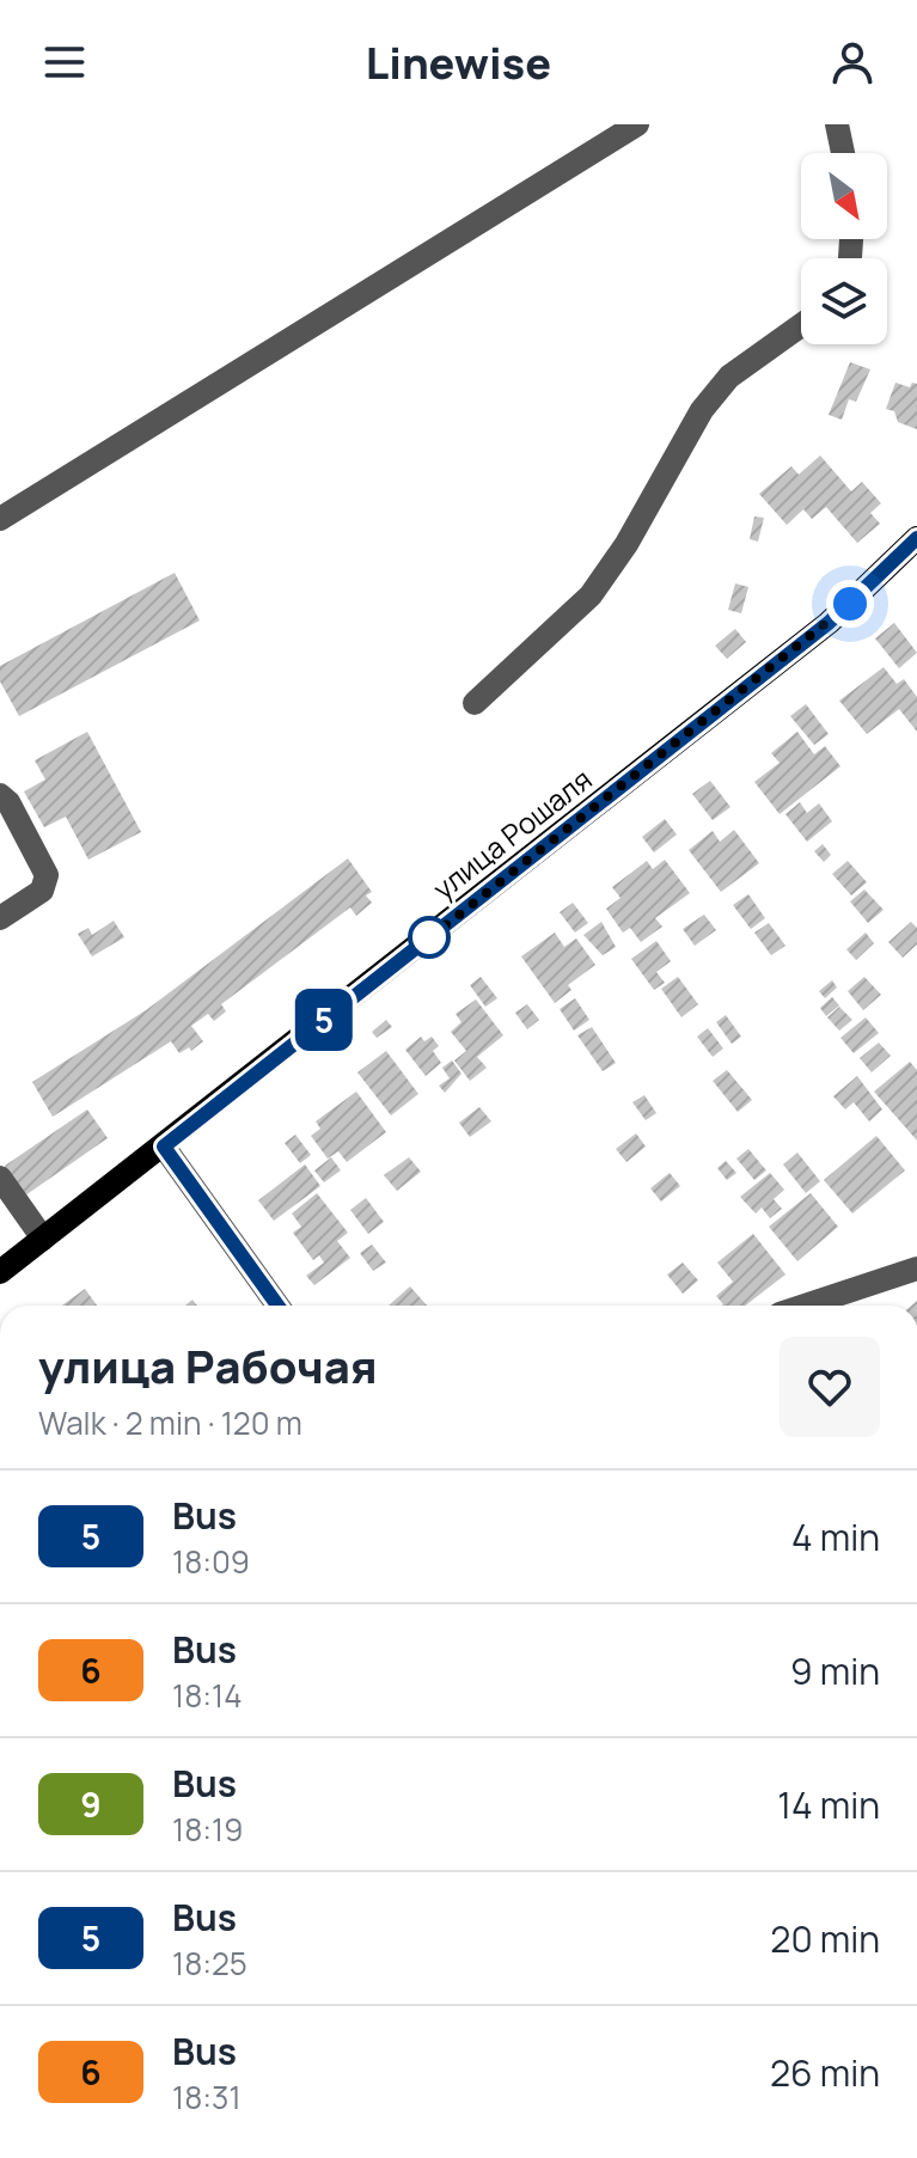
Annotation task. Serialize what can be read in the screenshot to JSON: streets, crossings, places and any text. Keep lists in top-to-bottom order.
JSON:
{
  "streets": {
    "main road": ["улица Рошаля"]
  },
  "lines": ["bus line 5"],
  "north": "bottom right",
  "page": {
    "header": "Linewise",
    "on_map": "5",
    "heading": ["улица Рабочая", "Walk · 2 min · 120 m"],
    "list": [
      {
        "mark": "5",
        "name": "Bus",
        "note": "18:09",
        "value": "4 min"
      },
      {
        "mark": "6",
        "name": "Bus",
        "note": "18:14",
        "value": "9 min"
      },
      {
        "mark": "9",
        "name": "Bus",
        "note": "18:19",
        "value": "14 min"
      },
      {
        "mark": "5",
        "name": "Bus",
        "note": "18:25",
        "value": "20 min"
      },
      {
        "mark": "6",
        "name": "Bus",
        "note": "18:31",
        "value": "26 min"
      }
    ]
  }
}
